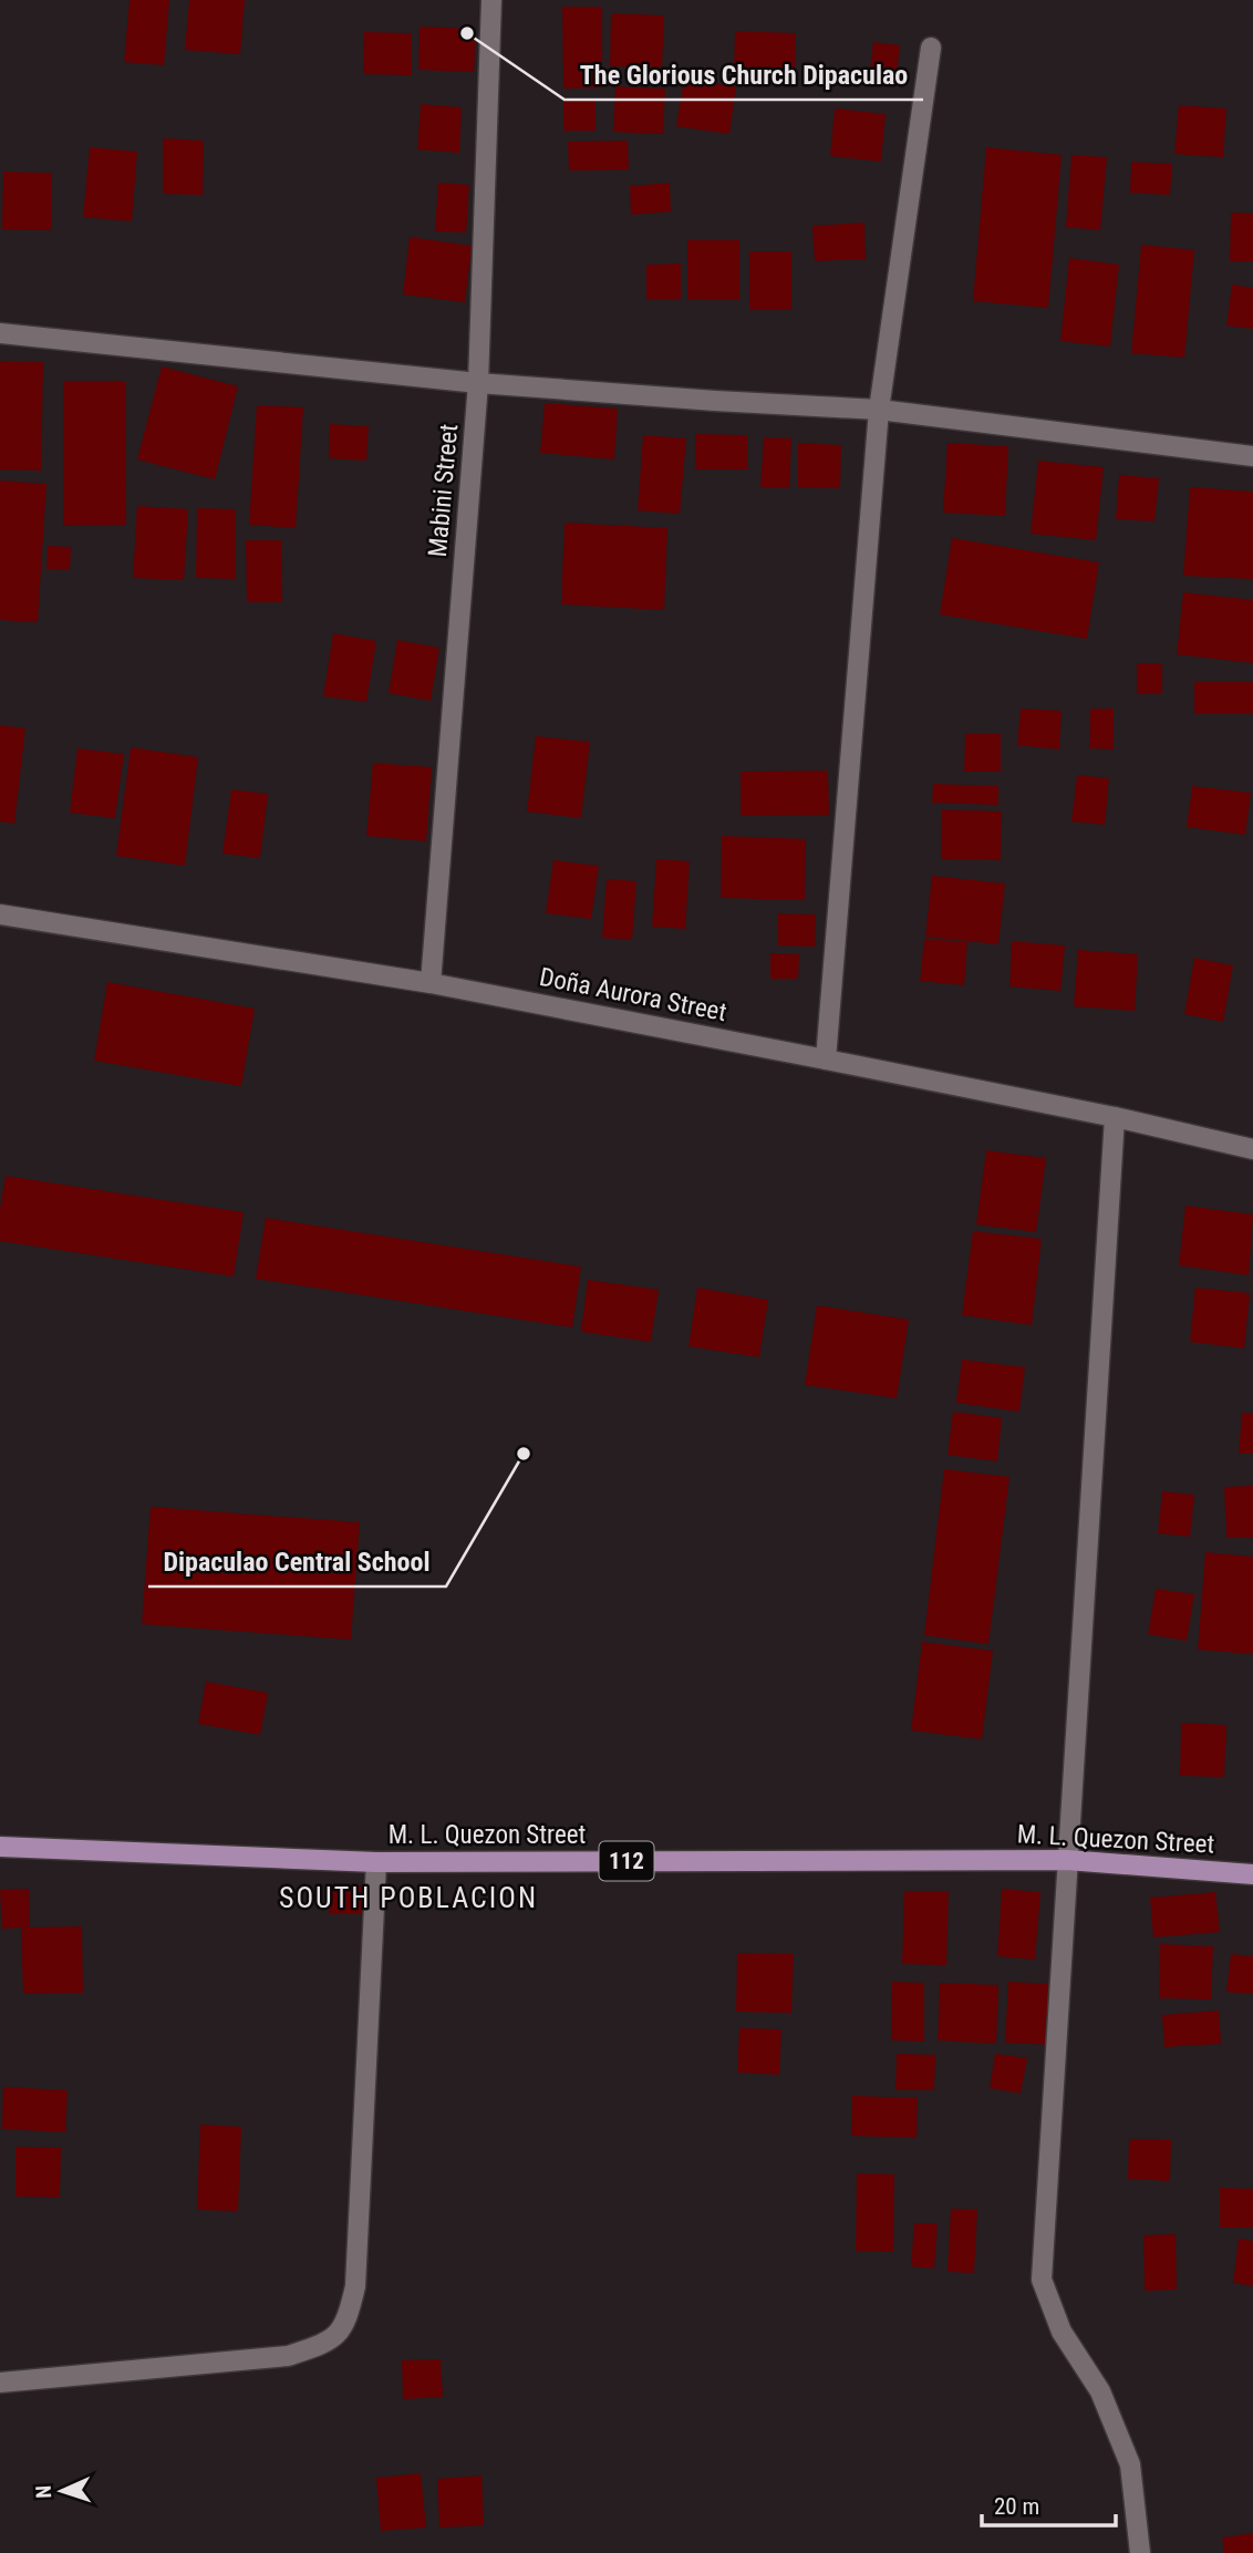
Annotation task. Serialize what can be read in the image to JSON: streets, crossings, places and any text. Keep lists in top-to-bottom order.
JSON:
{
  "streets": {
    "main road": ["M. L. Quezon Street", "112"],
    "street": ["Mabini Street", "Doña Aurora Street"]
  },
  "crossings": [
    ["Mabini Street", "Doña Aurora Street"]
  ],
  "districts": ["SOUTH POBLACION"],
  "places": ["The Glorious Church Dipaculao", "Dipaculao Central School"],
  "scale_bar": "20 m",
  "north": "left"
}
